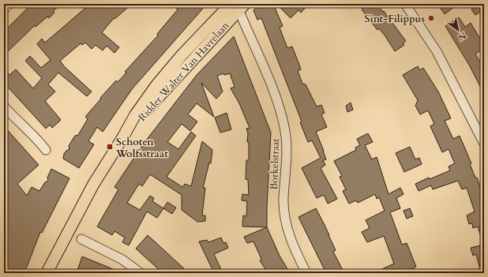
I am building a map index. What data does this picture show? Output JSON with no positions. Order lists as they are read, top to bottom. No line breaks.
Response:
{"streets":{"main road":["Ridder Walter Van Havrelaan"],"street":["Borkelstraat"]},"crossings":[["Ridder Walter Van Havrelaan","Borkelstraat"]],"places":{"other":["Sint-Filippus"],"transit":["Schoten Wolfsstraat"]},"north":"bottom right"}
